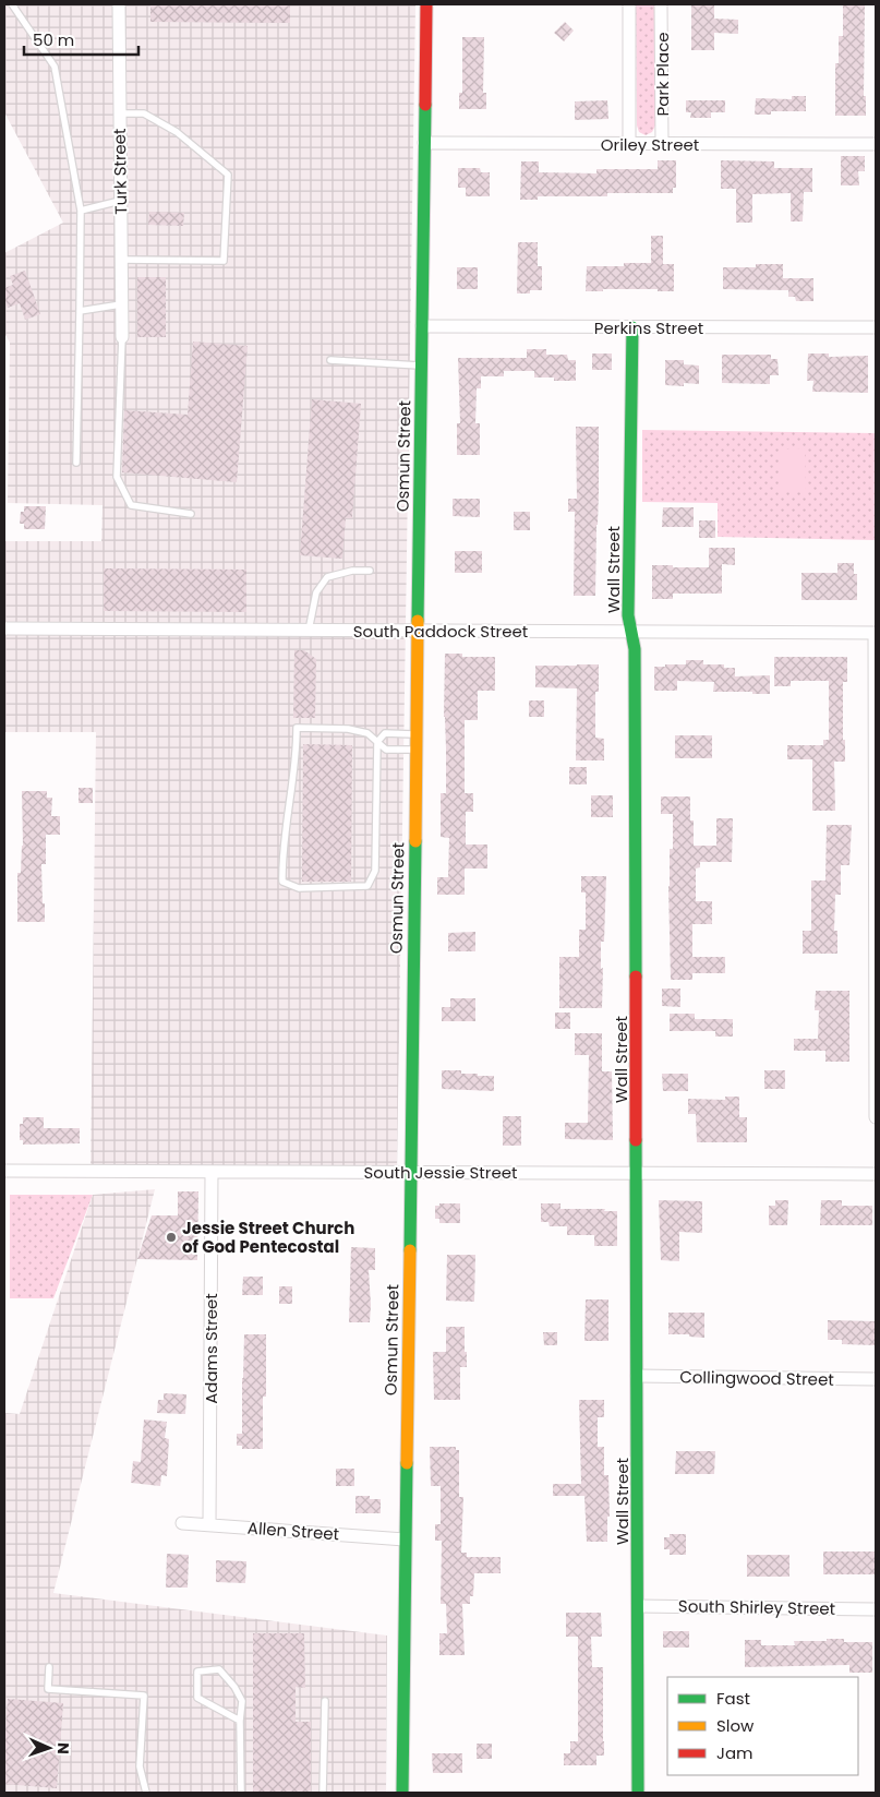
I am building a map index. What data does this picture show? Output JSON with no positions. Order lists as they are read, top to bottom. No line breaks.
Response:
{"streets":{"street":["Park Place","Oriley Street","Turk Street","Perkins Street","Osmun Street","Wall Street","South Paddock Street","South Jessie Street","Adams Street","Collingwood Street","Allen Street","South Shirley Street"]},"crossings":[["Park Place","Oriley Street"],["Oriley Street","Osmun Street"],["Perkins Street","Osmun Street"],["Perkins Street","Wall Street"],["Osmun Street","South Paddock Street"],["Osmun Street","South Jessie Street"],["Osmun Street","Allen Street"],["Wall Street","South Paddock Street"],["Wall Street","South Jessie Street"],["Wall Street","Collingwood Street"],["Wall Street","South Shirley Street"],["South Jessie Street","Adams Street"],["Adams Street","Allen Street"]],"places":["Jessie Street Church of God Pentecostal"],"legend":["Fast","Slow","Jam"],"scale_bar":"50 m","north":"right"}
